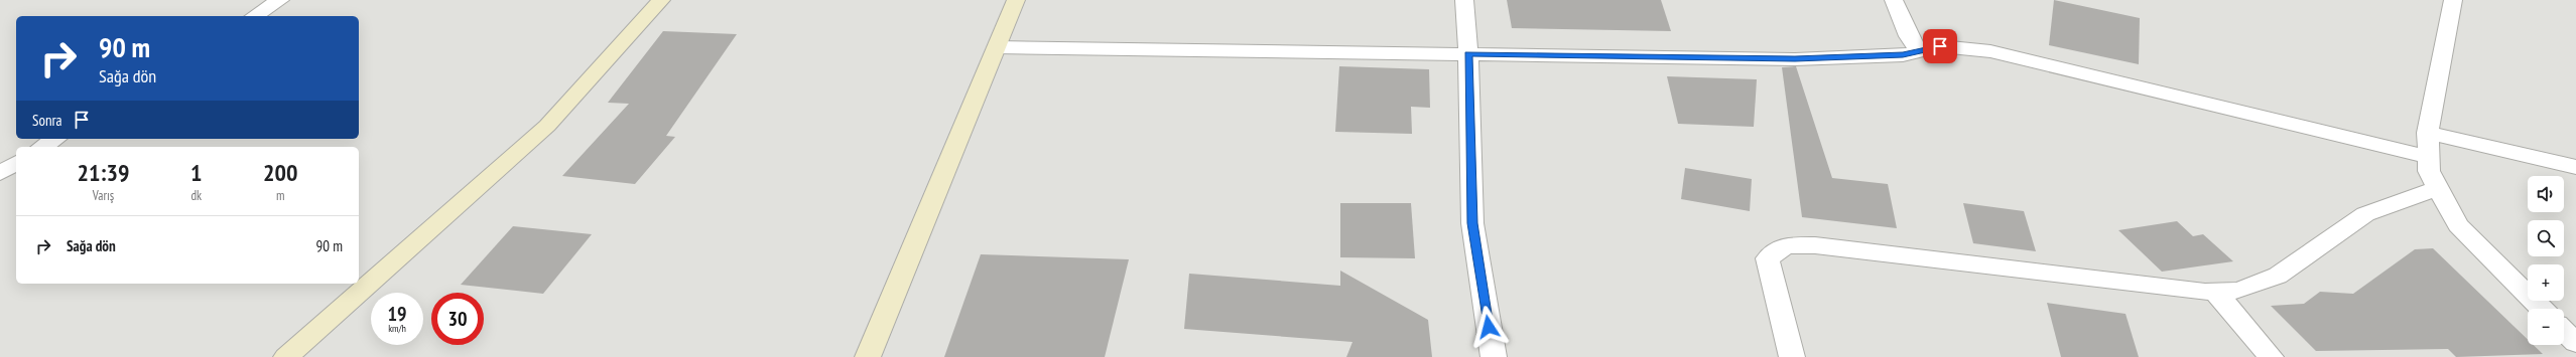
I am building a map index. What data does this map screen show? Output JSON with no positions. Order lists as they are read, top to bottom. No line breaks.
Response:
{"page":{"turn":["90 m","Sağa dön"],"then":"Sonra","eta":["21:39","Varış","1","dk","200","m"],"map_buttons":["+","−"],"list":[{"name":"Sağa dön","value":"90 m"}],"speed":"19 km/h","limit":"30"}}
